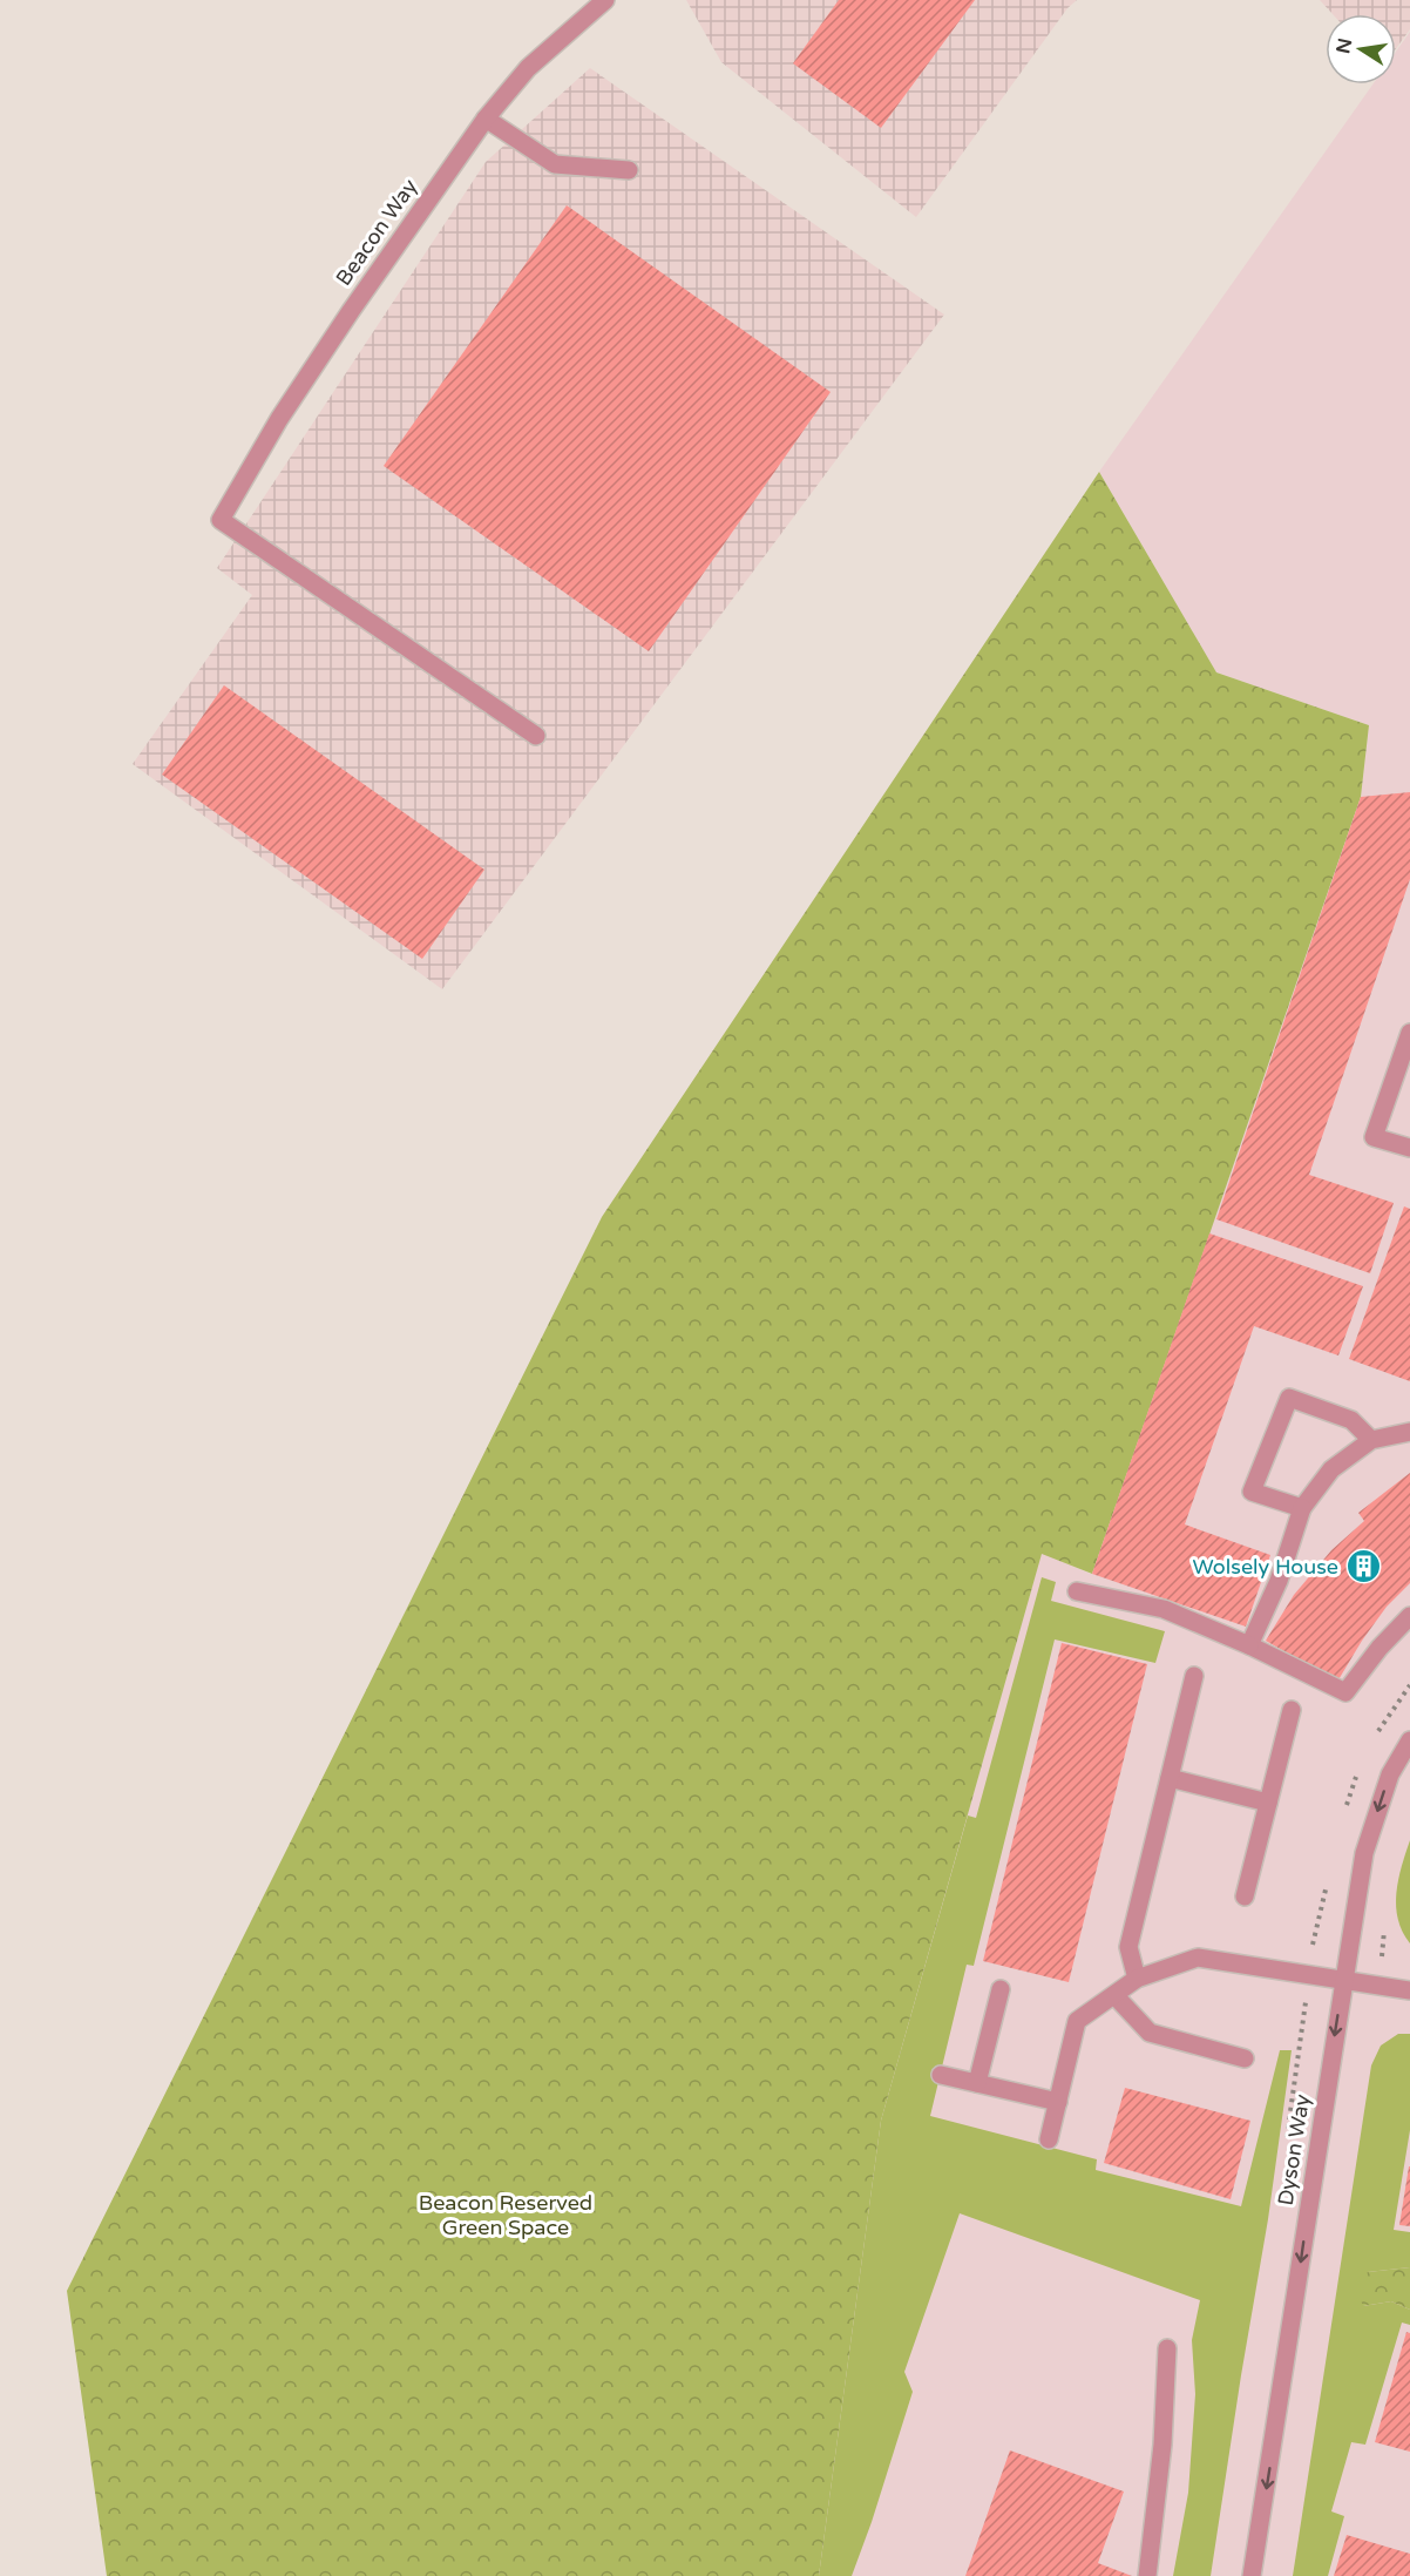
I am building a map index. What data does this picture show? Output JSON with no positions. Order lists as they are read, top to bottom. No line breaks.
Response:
{"streets":{"street":["Beacon Way","Dyson Way"]},"parks":["Beacon Reserved Green Space"],"places":{"building":["Wolsely House"]},"north":"left"}
